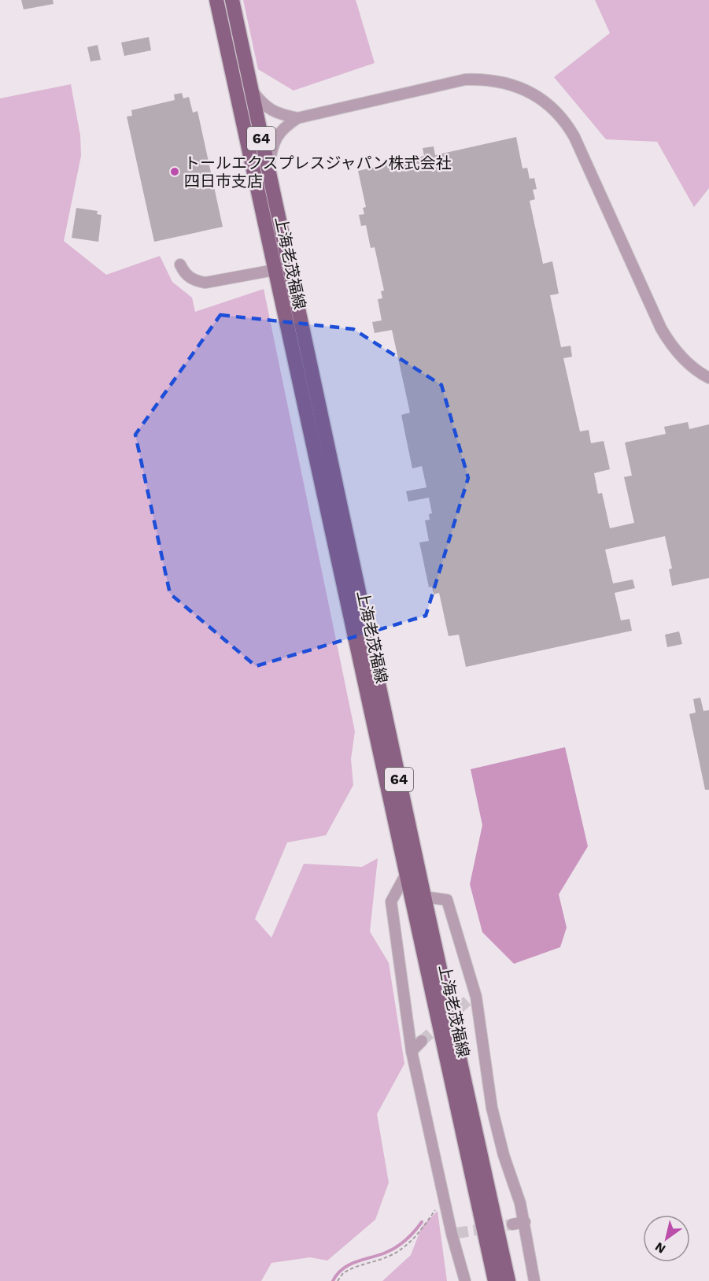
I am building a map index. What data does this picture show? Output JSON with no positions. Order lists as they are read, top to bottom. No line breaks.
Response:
{"streets":{"main road":["64","上海老茂福線"]},"places":["トールエクスプレスジャパン株式会社 四日市支店"],"north":"bottom left"}
